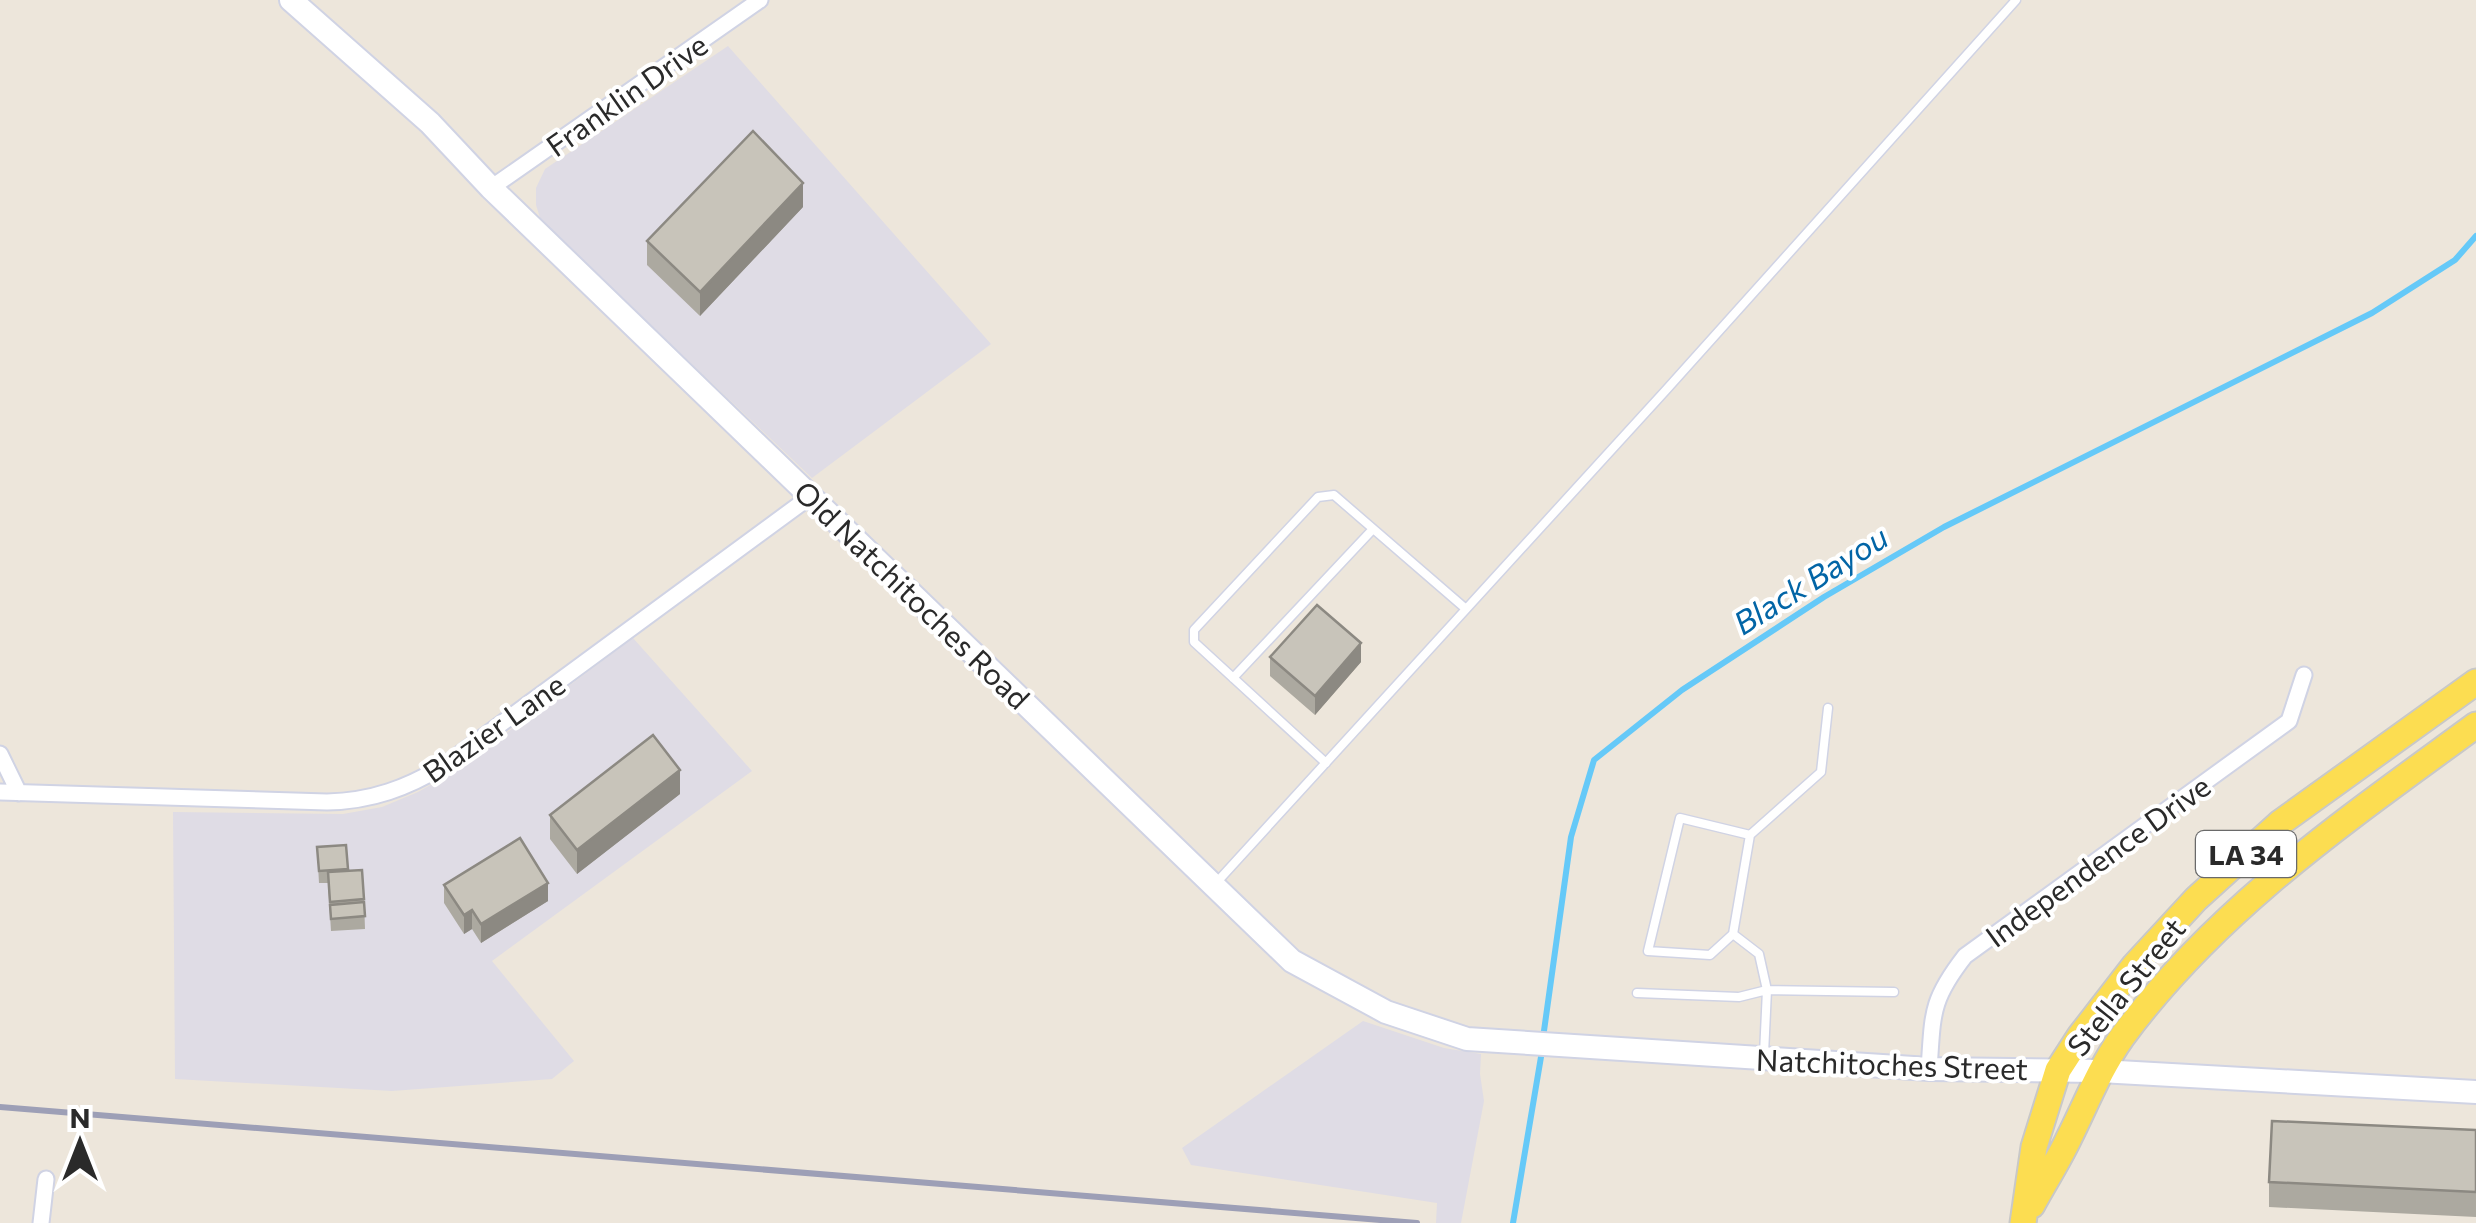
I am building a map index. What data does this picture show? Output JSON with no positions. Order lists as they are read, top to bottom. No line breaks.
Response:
{"streets":{"main road":["LA 34","Stella Street"],"street":["Franklin Drive","Old Natchitoches Road","Blazier Lane","Independence Drive","Natchitoches Street"]},"crossings":[["Franklin Drive","Old Natchitoches Road"],["Old Natchitoches Road","Blazier Lane"],["Old Natchitoches Road","Natchitoches Street"],["LA 34","Stella Street"],["LA 34","Natchitoches Street"],["Independence Drive","Natchitoches Street"],["Stella Street","Natchitoches Street"]],"water":["Black Bayou"],"north":"top"}
